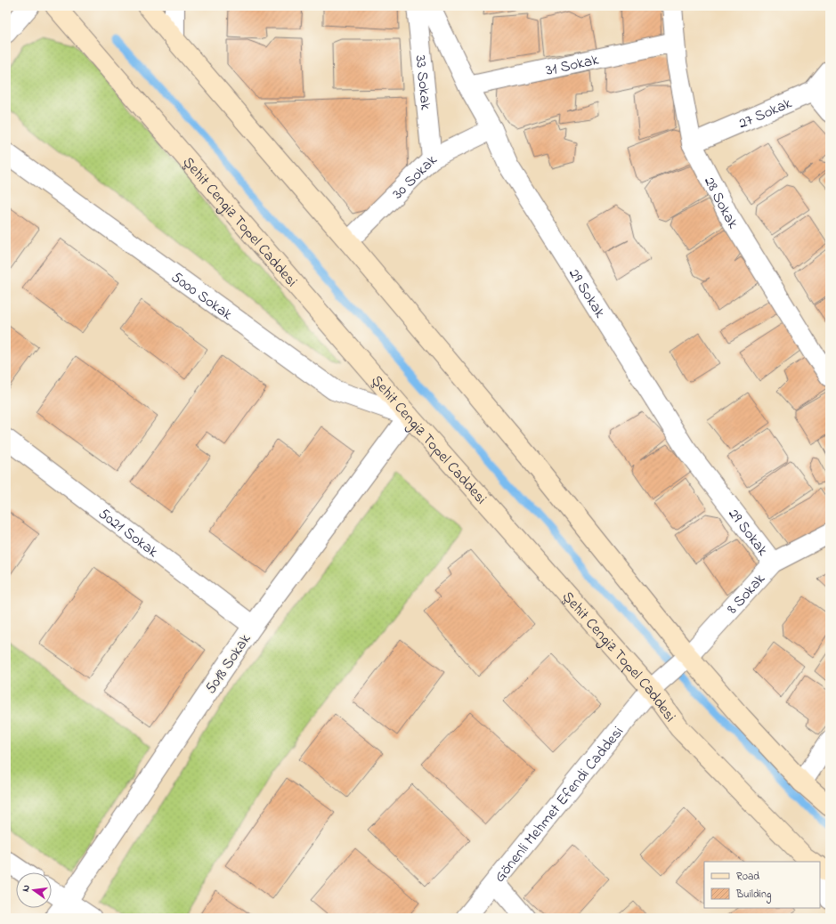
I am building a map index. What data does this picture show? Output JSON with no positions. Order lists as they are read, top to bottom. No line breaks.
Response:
{"streets":{"main road":["Şehit Cengiz Topel Caddesi"],"street":["31 Sokak","33 Sokak","27 Sokak","30 Sokak","28 Sokak","29 Sokak","5000 Sokak","5021 Sokak","8 Sokak","5018 Sokak","Gönenli Mehmet Efendi Caddesi"]},"crossings":[["31 Sokak","28 Sokak"],["31 Sokak","29 Sokak"],["33 Sokak","30 Sokak"],["27 Sokak","28 Sokak"],["30 Sokak","29 Sokak"],["Şehit Cengiz Topel Caddesi","5000 Sokak"],["Şehit Cengiz Topel Caddesi","8 Sokak"],["Şehit Cengiz Topel Caddesi","5018 Sokak"],["Şehit Cengiz Topel Caddesi","Gönenli Mehmet Efendi Caddesi"],["29 Sokak","8 Sokak"],["5000 Sokak","5018 Sokak"],["5021 Sokak","5018 Sokak"],["8 Sokak","Gönenli Mehmet Efendi Caddesi"]],"legend":["Road","Building"],"north":"left"}
